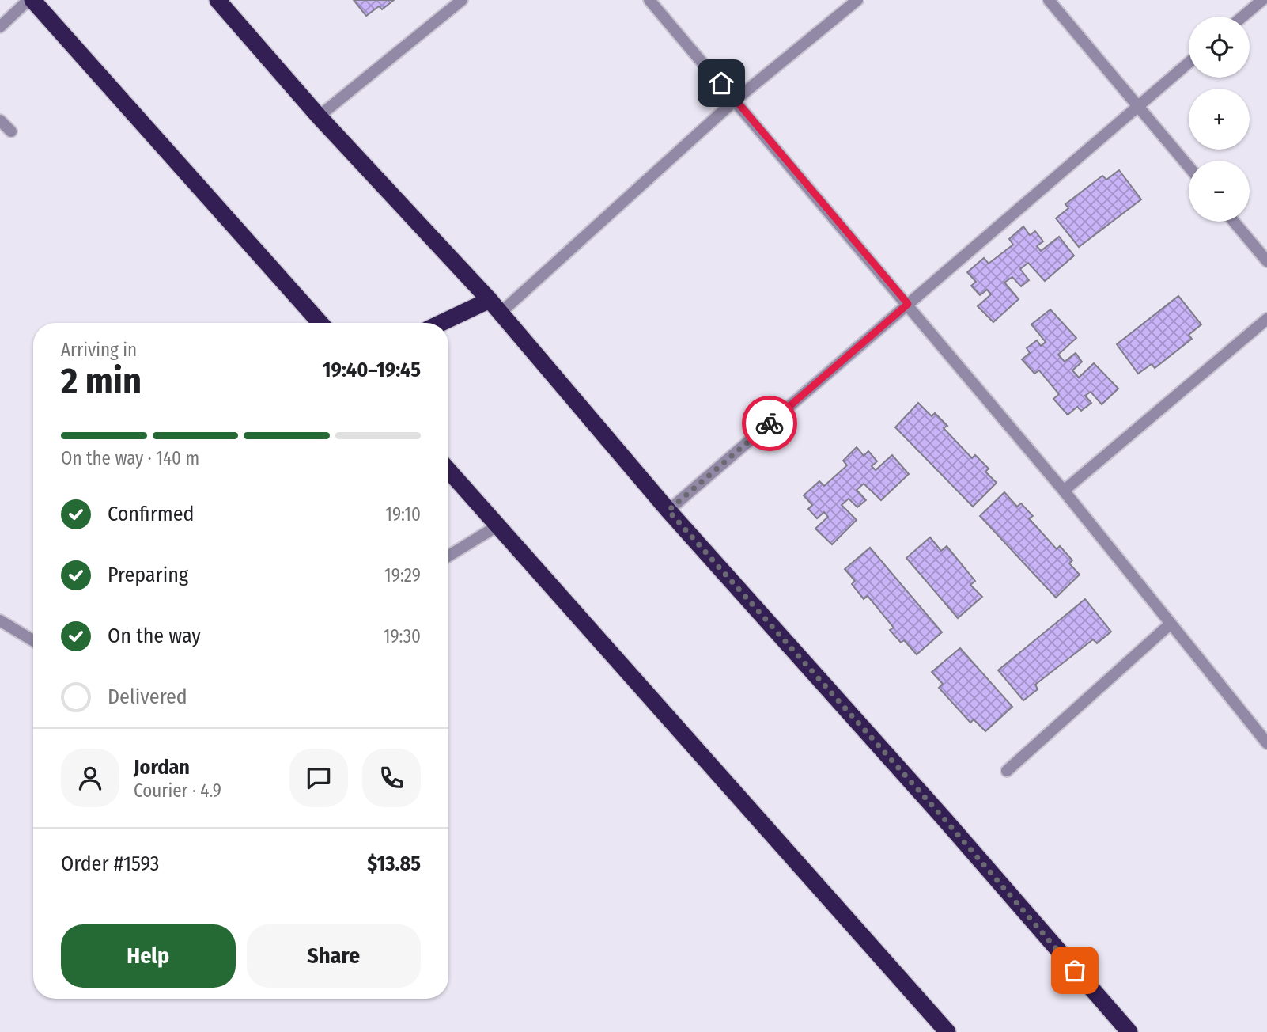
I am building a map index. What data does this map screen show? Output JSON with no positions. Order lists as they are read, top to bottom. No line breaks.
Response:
{"page":{"map_buttons":["+","−"],"heading":["2 min","Arriving in","19:40–19:45"],"panel":["Jordan","Courier · 4.9","Order #1593","$13.85"],"bar":"On the way · 140 m","list":[["Confirmed","19:10"],["Preparing","19:29"],["On the way","19:30"],"Delivered"],"buttons":["Help","Share"]}}
